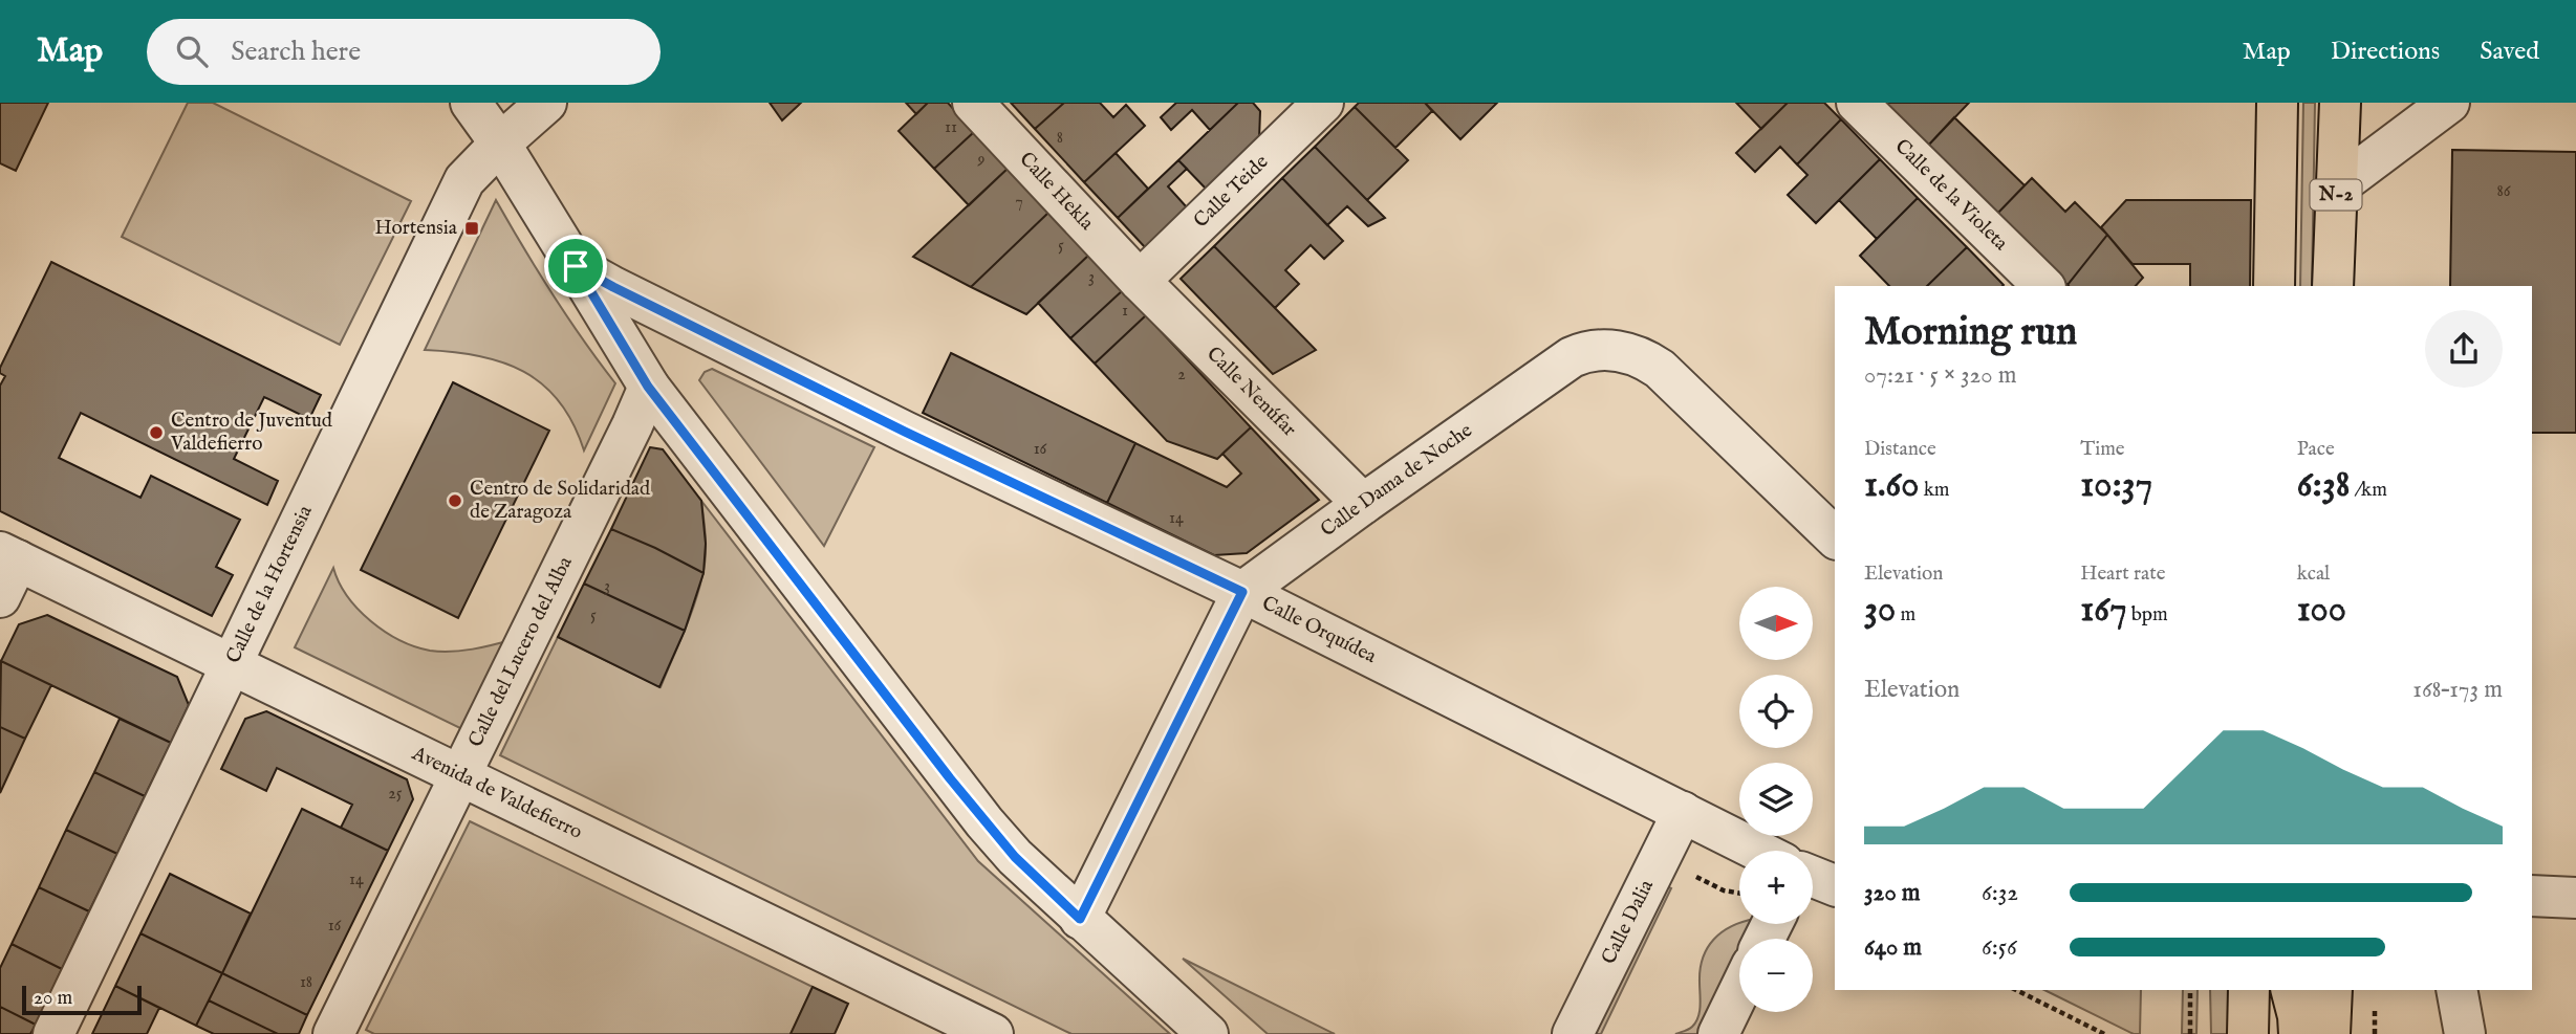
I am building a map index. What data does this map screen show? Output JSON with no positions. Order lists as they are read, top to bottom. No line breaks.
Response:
{"streets":{"highway":["N-2"],"street":["Calle Hekla","Calle Teide","Calle de la Violeta","Calle Nenúfar","Calle Dama de Noche","Calle de la Hortensia","Calle Orquídea","Calle del Lucero del Alba","Avenida de Valdefierro","Calle Dalia"]},"crossings":[["Calle Hekla","Calle Teide"],["Calle Hekla","Calle Nenúfar"],["Calle Teide","Calle Nenúfar"],["Calle Nenúfar","Calle Dama de Noche"],["Calle Dama de Noche","Calle Orquídea"],["Calle de la Hortensia","Avenida de Valdefierro"],["Calle Orquídea","Calle Dalia"],["Calle del Lucero del Alba","Avenida de Valdefierro"]],"places":{"transit":["Hortensia"],"other":["Centro de Juventud Valdefierro","Centro de Solidaridad de Zaragoza"]},"house_numbers":["11","8","9","86","7","5","3","1","2","16","14","3","5","25","14","16","18"],"scale_bar":"20 m","north":"right","page":{"header":"Map","search":"Search here","nav":["Map","Directions","Saved"],"heading":["Morning run","07:21 · 5 × 320 m"],"stats":[["Distance","1.60 km"],["Time","10:37"],["Pace","6:38 /km"],["Elevation","30 m"],["Heart rate","167 bpm"],["kcal","100"]],"map_buttons":["+","−"],"chart":["Elevation","168–173 m"],"list":[{"name":"320 m","note":"6:32"},{"name":"640 m","note":"6:56"}],"scale":"20 m"}}
